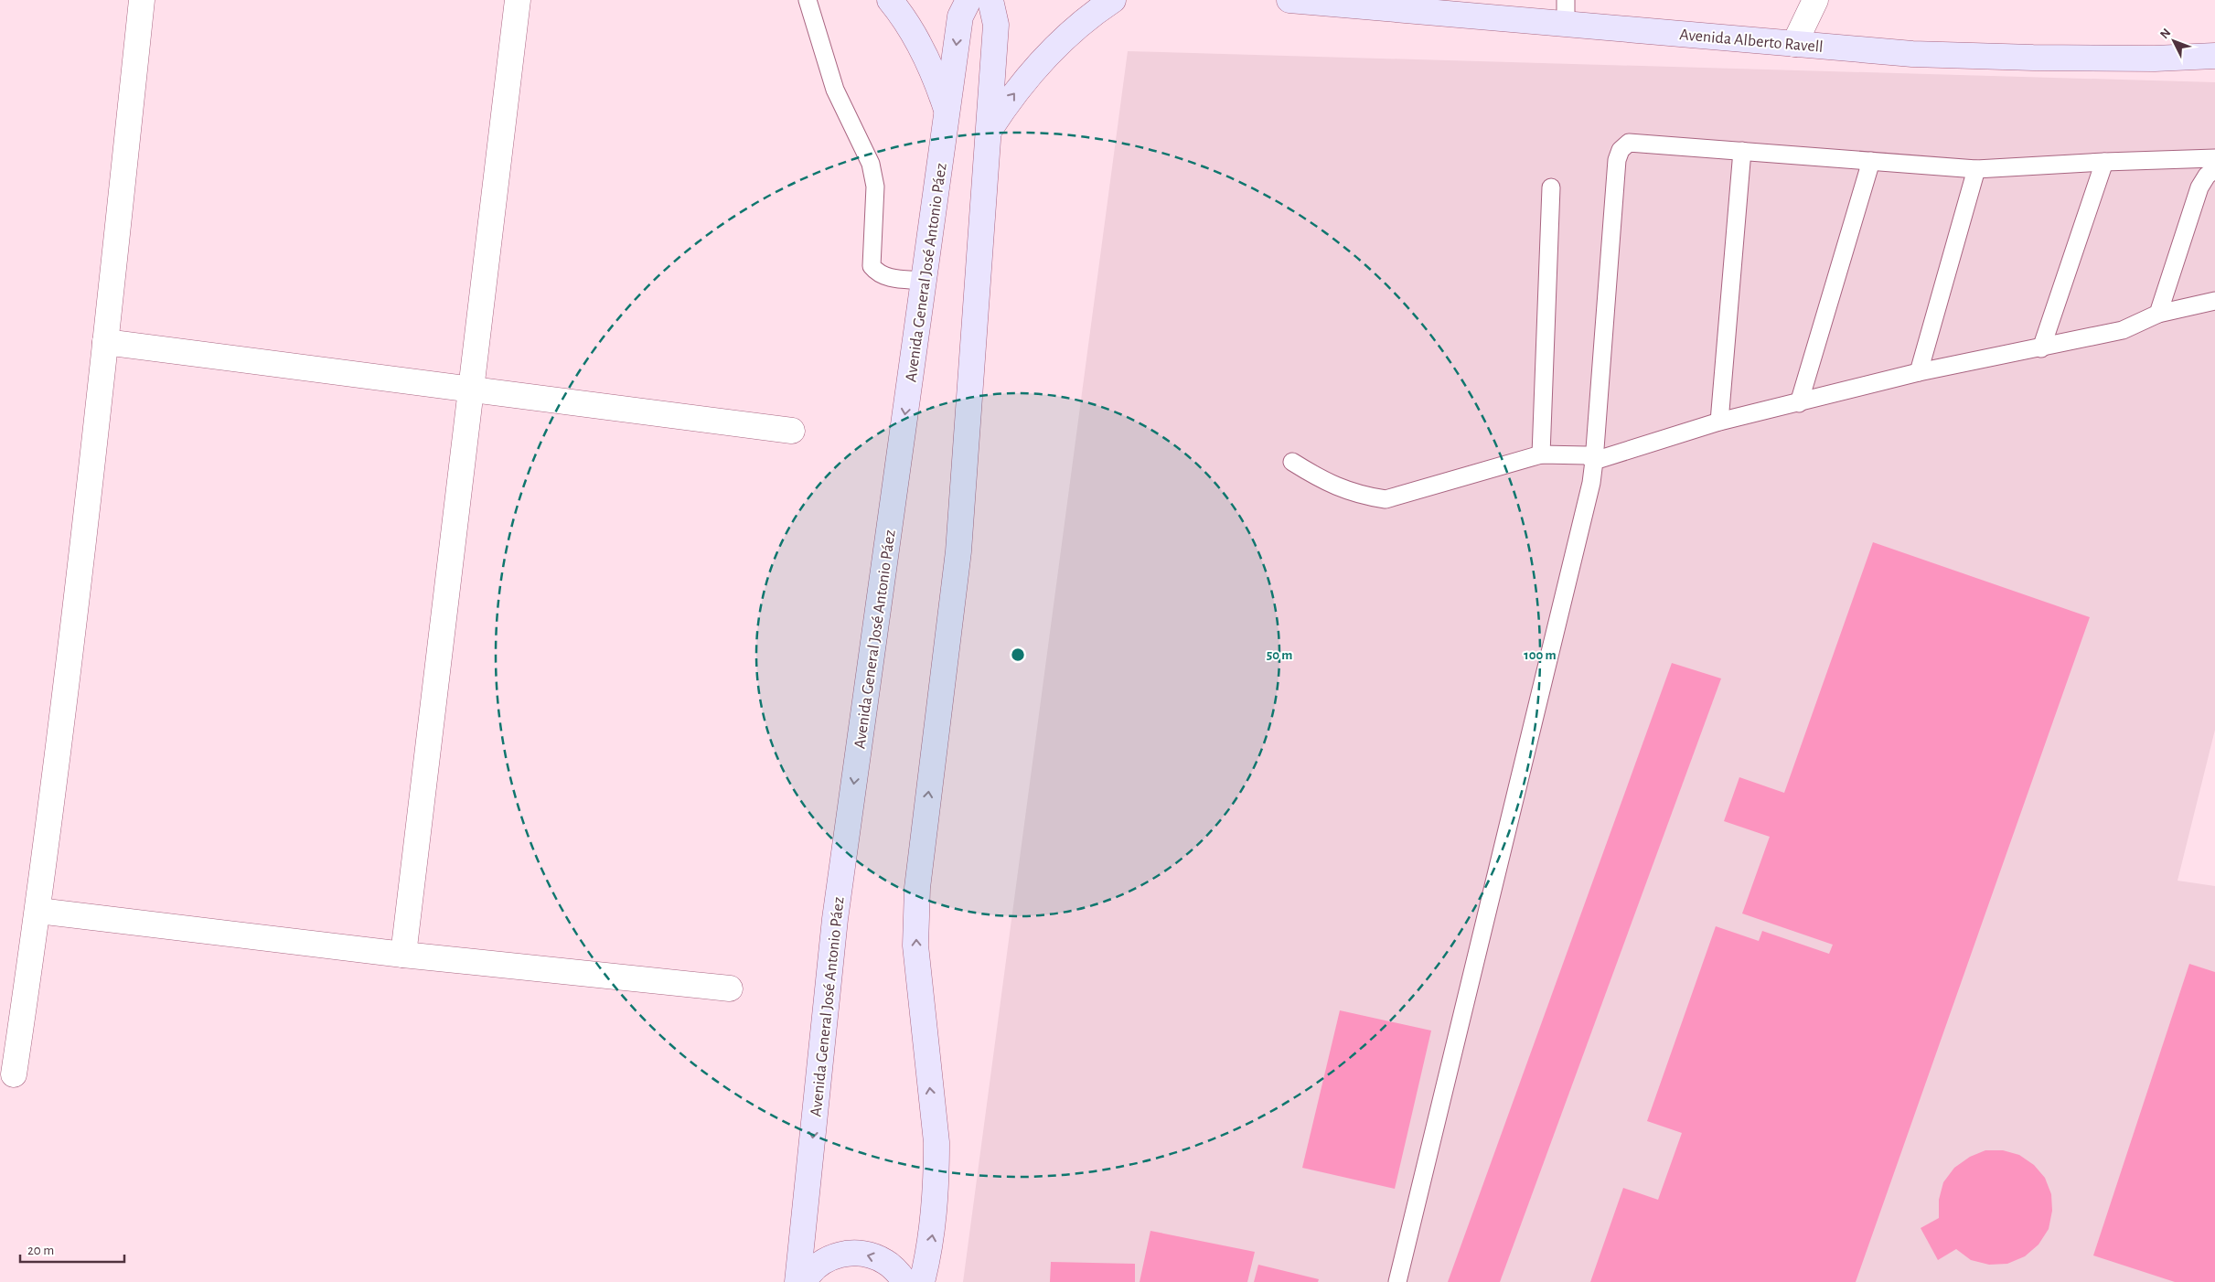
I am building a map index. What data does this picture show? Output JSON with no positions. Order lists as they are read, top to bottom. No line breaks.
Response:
{"streets":{"street":["Avenida Alberto Ravell","Avenida General José Antonio Páez"]},"scale_bar":"20 m","north":"top left","rings":["50 m","100 m"]}
